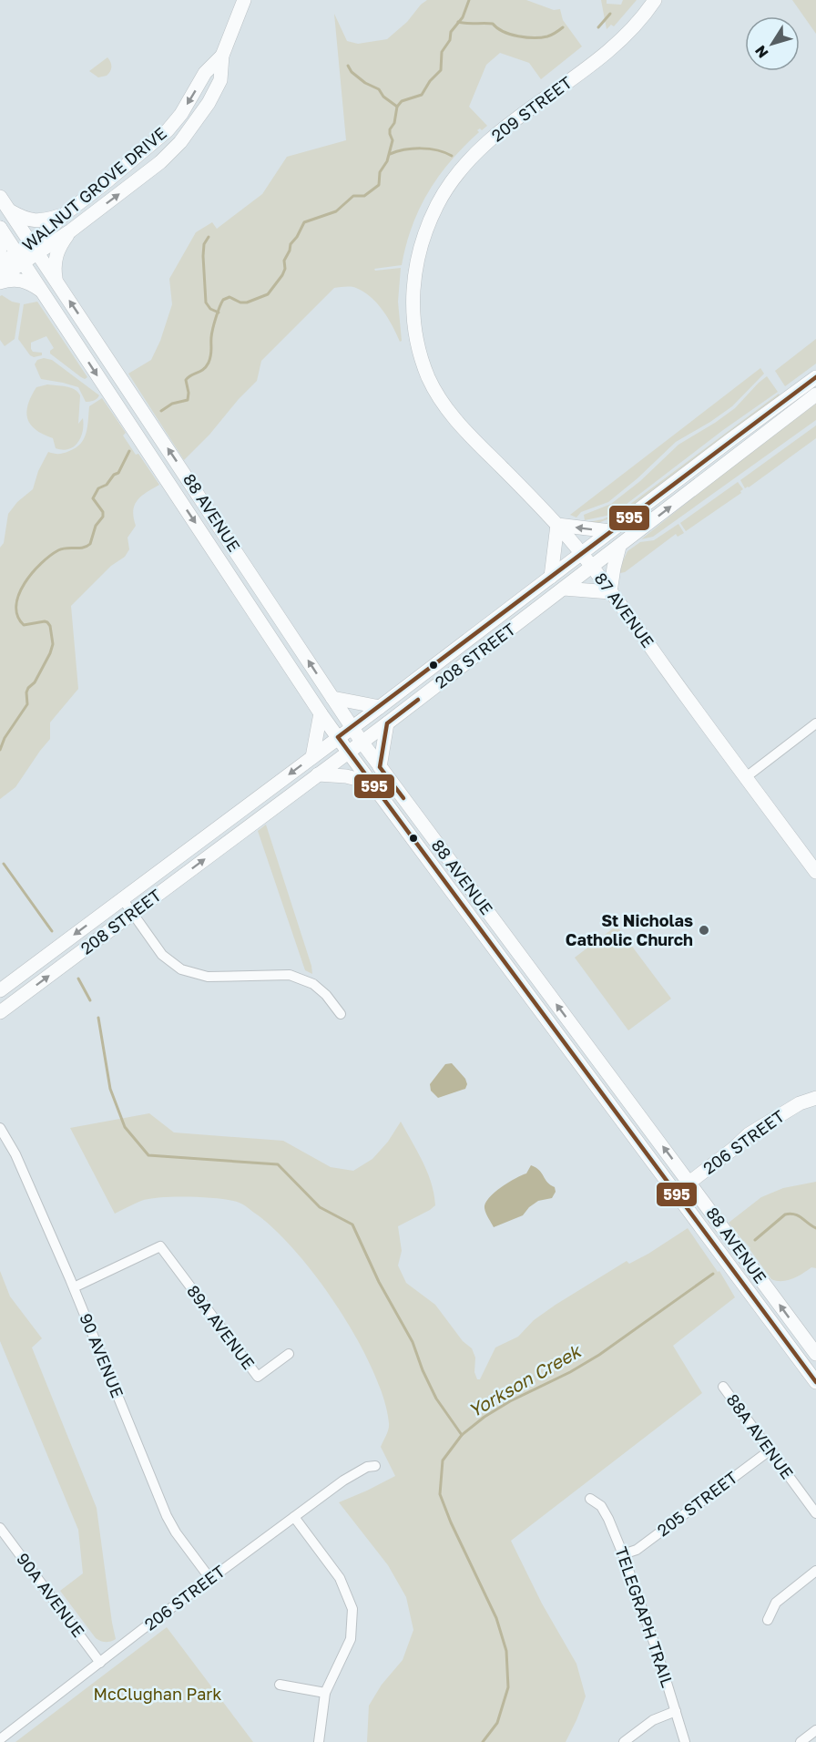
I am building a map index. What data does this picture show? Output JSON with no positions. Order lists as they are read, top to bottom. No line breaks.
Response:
{"streets":{"main road":["209 STREET","WALNUT GROVE DRIVE","88 AVENUE","87 AVENUE","208 STREET","206 STREET"],"street":["89A AVENUE","90 AVENUE","88A AVENUE","205 STREET","90A AVENUE","TELEGRAPH TRAIL"]},"crossings":[["209 STREET","87 AVENUE"],["WALNUT GROVE DRIVE","88 AVENUE"],["88 AVENUE","208 STREET"],["88 AVENUE","206 STREET"],["87 AVENUE","208 STREET"],["206 STREET","90 AVENUE"],["206 STREET","90A AVENUE"],["89A AVENUE","90 AVENUE"],["88A AVENUE","205 STREET"],["205 STREET","TELEGRAPH TRAIL"]],"water":["Yorkson Creek"],"parks":["McClughan Park"],"places":["St Nicholas Catholic Church"],"lines":["transit line 595"],"north":"bottom left"}
